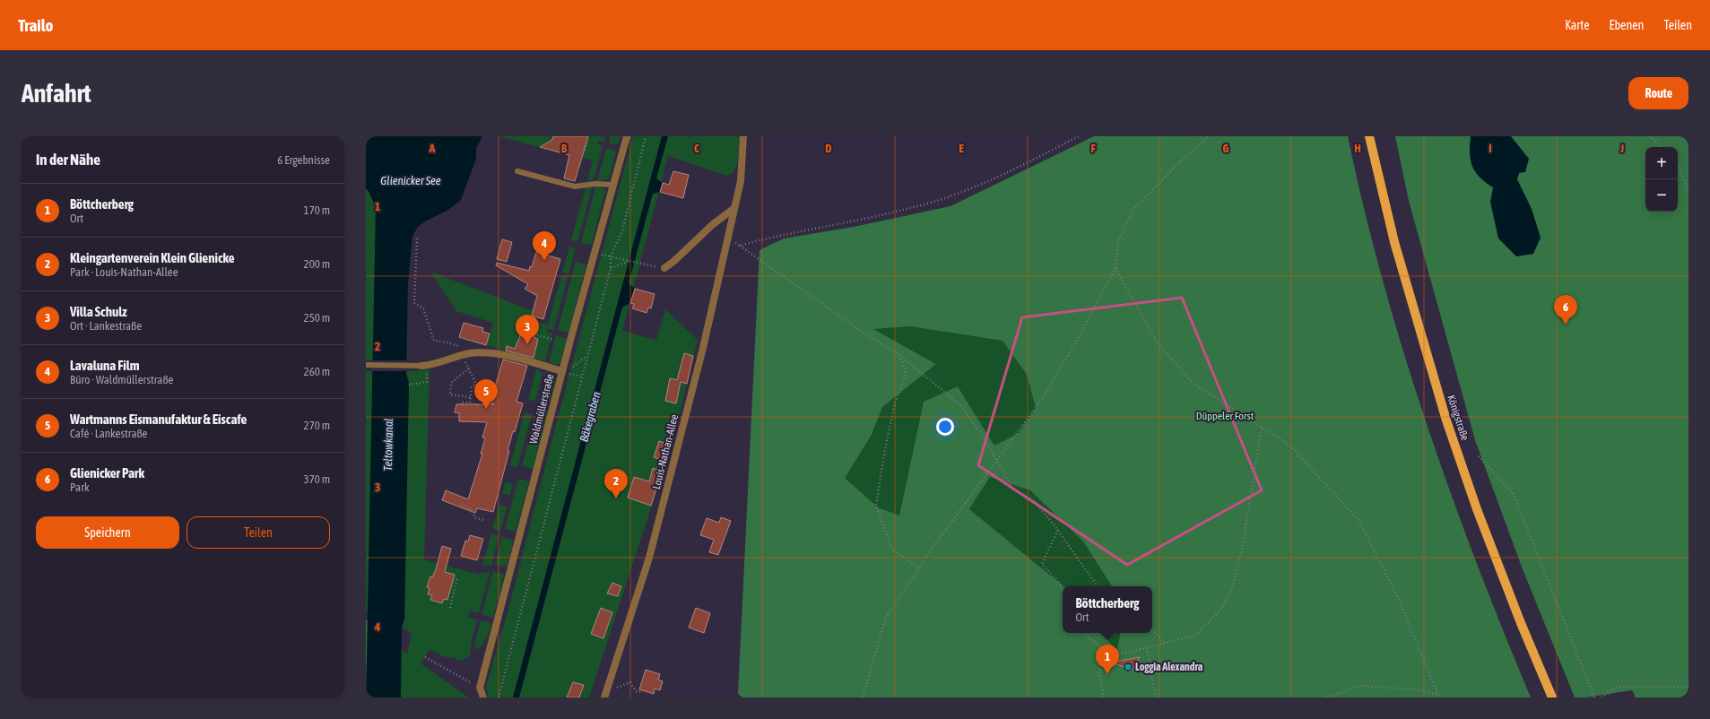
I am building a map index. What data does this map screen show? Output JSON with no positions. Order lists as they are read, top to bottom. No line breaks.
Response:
{"streets":{"main road":["Königstraße"],"street":["Waldmüllerstraße","Louis-Nathan-Allee"]},"water":["Glienicker See","Bäkegraben","Teltowkanal"],"parks":["Düppeler Forst"],"places":["Loggia Alexandra"],"page":{"header":"Trailo","nav":["Karte","Ebenen","Teilen"],"buttons":["Route",["Speichern","Teilen"]],"title":"Anfahrt","heading":["In der Nähe","6 Ergebnisse"],"map_buttons":["+","−"],"list":[{"mark":"1","name":"Böttcherberg","note":"Ort","value":"170 m"},{"mark":"2","name":"Kleingartenverein Klein Glienicke","note":"Park · Louis-Nathan-Allee","value":"200 m"},{"mark":"3","name":"Villa Schulz","note":"Ort · Lankestraße","value":"250 m"},{"mark":"4","name":"Lavaluna Film","note":"Büro · Waldmüllerstraße","value":"260 m"},{"mark":"5","name":"Wartmanns Eismanufaktur & Eiscafe","note":"Café · Lankestraße","value":"270 m"},{"mark":"6","name":"Glienicker Park","note":"Park","value":"370 m"}],"pins":["4","6","3","5","2","1"],"popup":["Böttcherberg","Ort"]},"grid":{"columns":["A","B","C","D","E","F","G","H","I","J"],"rows":["1","2","3","4"]}}
